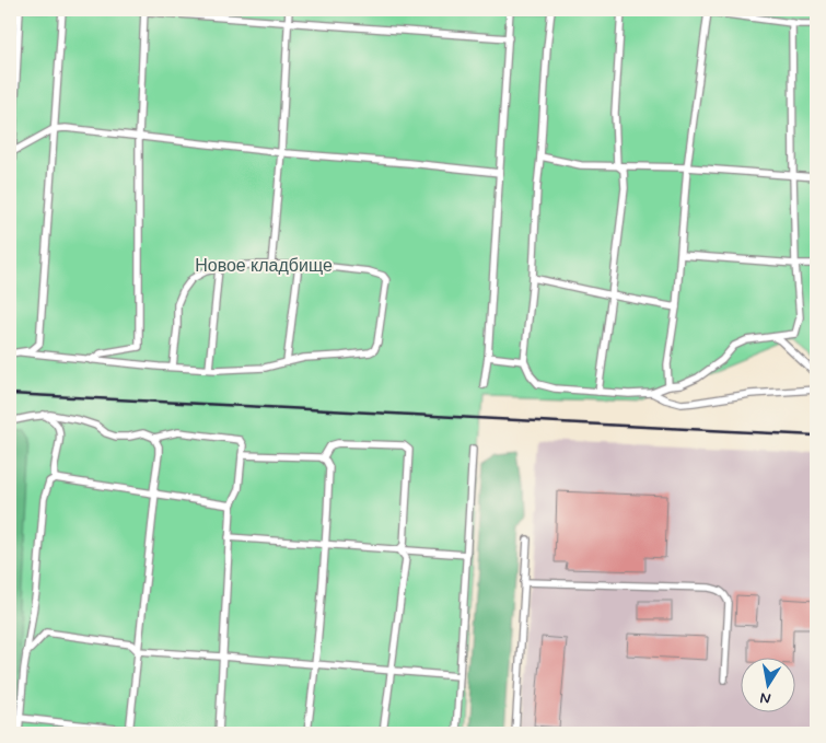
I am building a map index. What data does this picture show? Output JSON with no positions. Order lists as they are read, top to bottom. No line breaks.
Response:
{"parks":["Новое кладбище"],"north":"bottom"}
